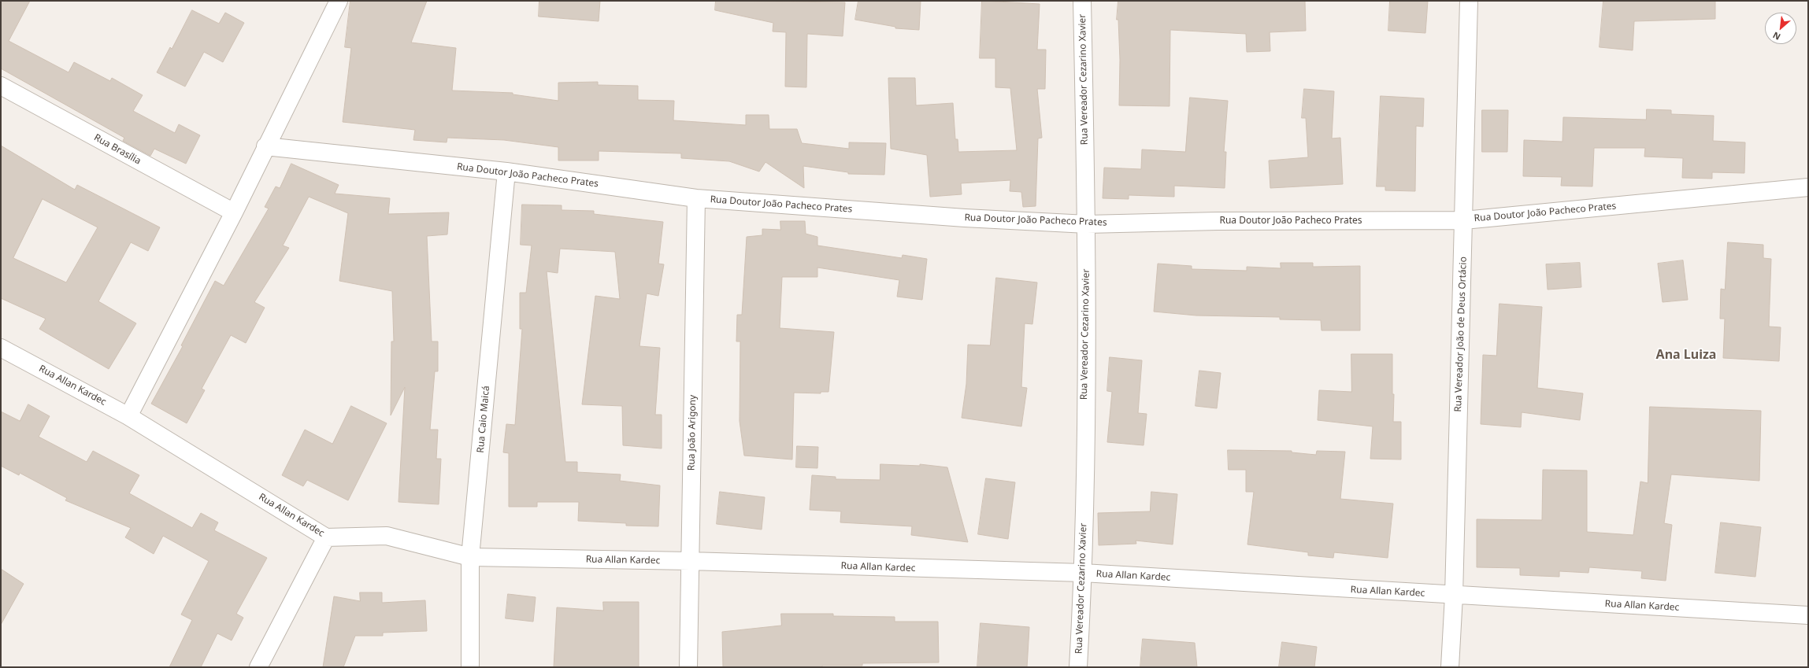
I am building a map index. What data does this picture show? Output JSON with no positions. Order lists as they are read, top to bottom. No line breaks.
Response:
{"streets":{"street":["Rua Vereador Cezarino Xavier","Rua Brasília","Rua Doutor João Pacheco Prates","Rua Vereador João de Deus Ortácio","Rua Allan Kardec","Rua Caio Maicá","Rua João Arigony"]},"crossings":[["Rua Vereador Cezarino Xavier","Rua Doutor João Pacheco Prates"],["Rua Vereador Cezarino Xavier","Rua Allan Kardec"],["Rua Doutor João Pacheco Prates","Rua Vereador João de Deus Ortácio"],["Rua Doutor João Pacheco Prates","Rua Caio Maicá"],["Rua Doutor João Pacheco Prates","Rua João Arigony"],["Rua Vereador João de Deus Ortácio","Rua Allan Kardec"],["Rua Allan Kardec","Rua Caio Maicá"],["Rua Allan Kardec","Rua João Arigony"]],"districts":["Ana Luiza"],"north":"bottom left"}
